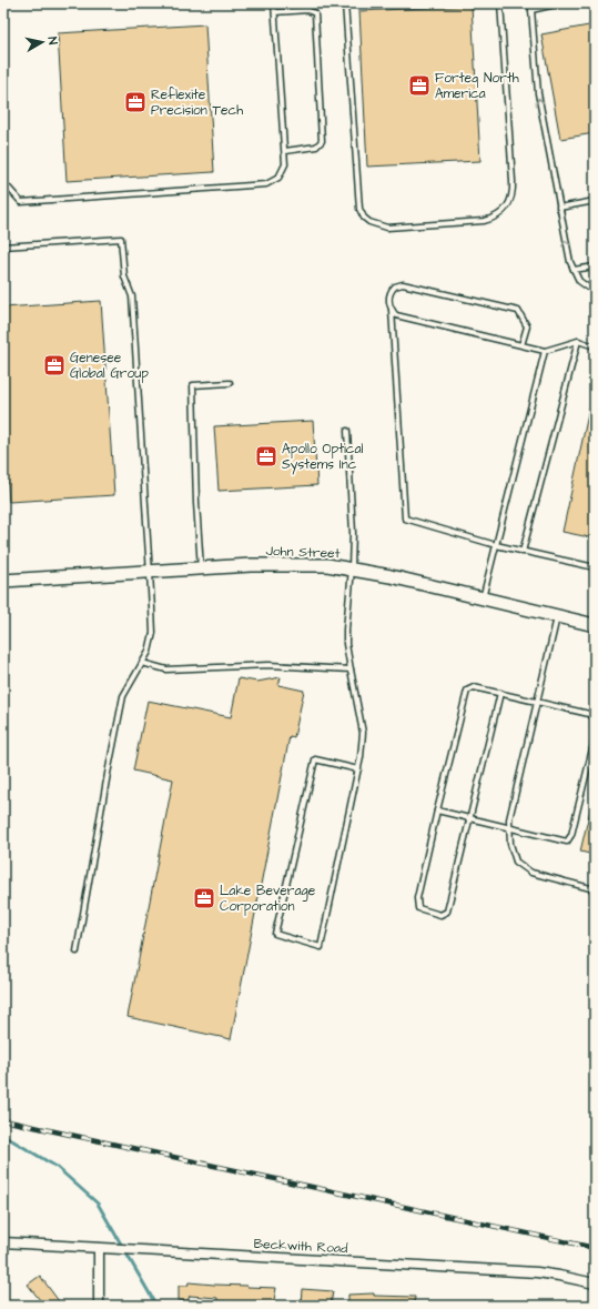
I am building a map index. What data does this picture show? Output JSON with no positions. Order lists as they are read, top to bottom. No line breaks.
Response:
{"streets":{"street":["John Street","Beckwith Road"]},"places":{"office":["Forteq North America","Reflexite Precision Tech","Genesee Global Group","Apollo Optical Systems Inc","Lake Beverage Corporation"]},"north":"right"}
